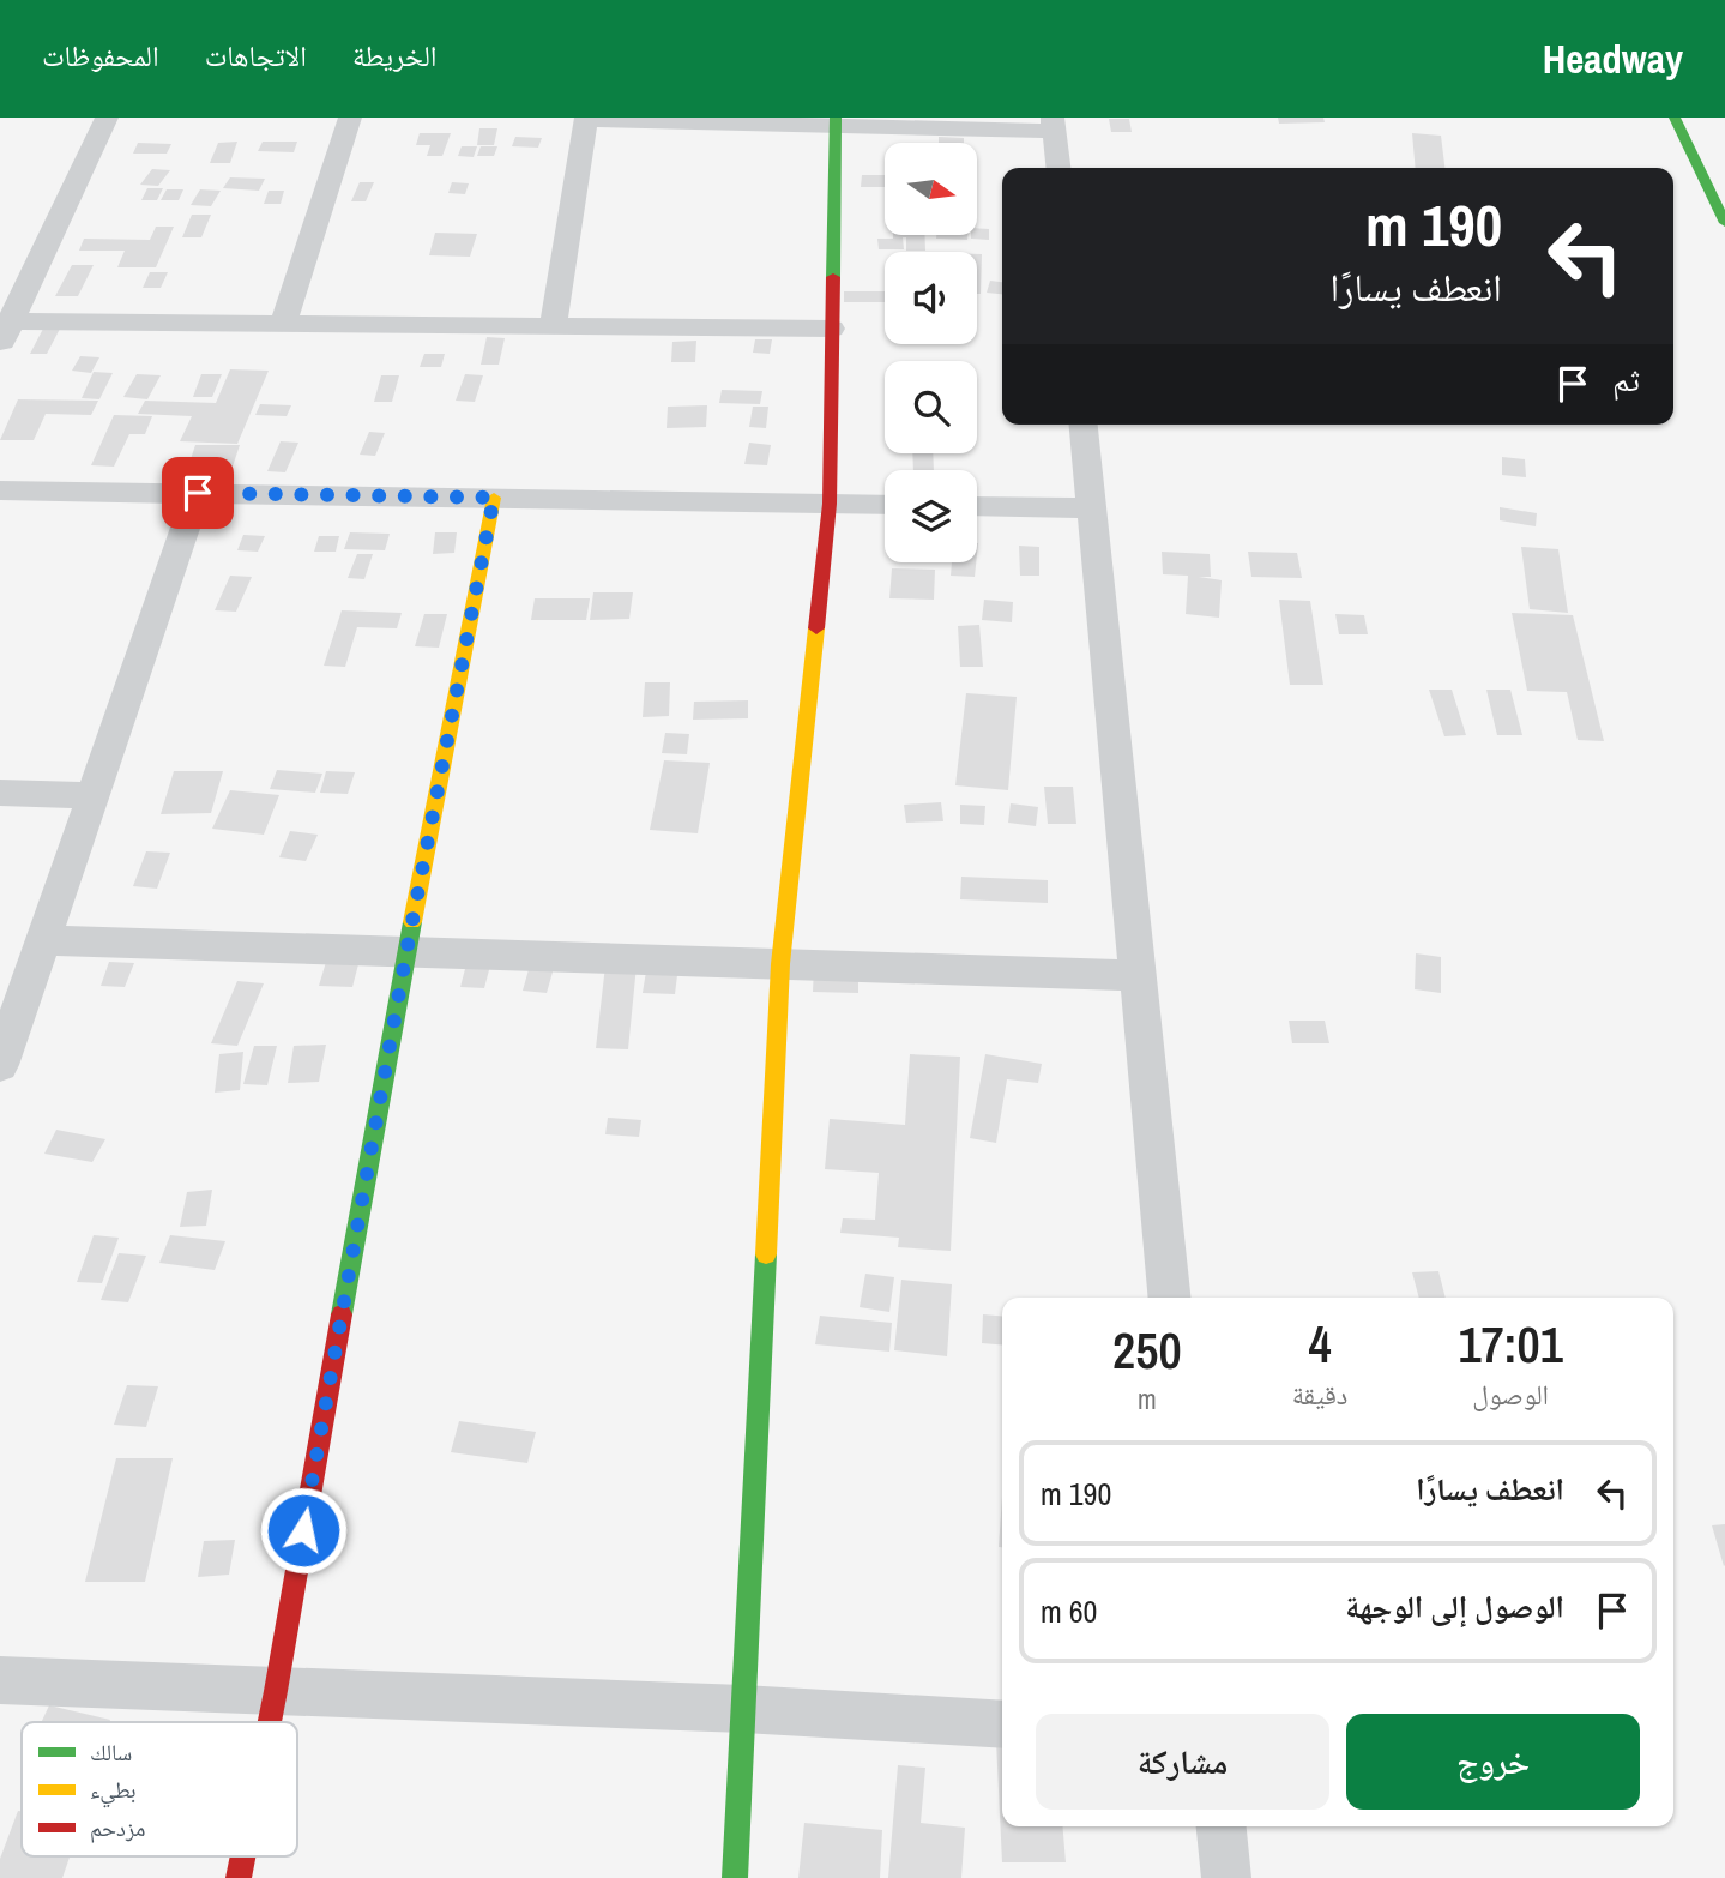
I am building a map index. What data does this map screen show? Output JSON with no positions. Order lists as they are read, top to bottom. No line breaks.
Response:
{"legend":["سالك","بطيء","مزدحم"],"north":"right","page":{"header":"Headway","nav":["الخريطة","الاتجاهات","المحفوظات"],"turn":["190 m","انعطف يسارًا"],"then":"ثم","eta":["17:01","الوصول","4","دقيقة","250","m"],"list":[{"name":"انعطف يسارًا","value":"190 m"},{"name":"الوصول إلى الوجهة","value":"60 m"}],"buttons":["خروج","مشاركة"]}}
